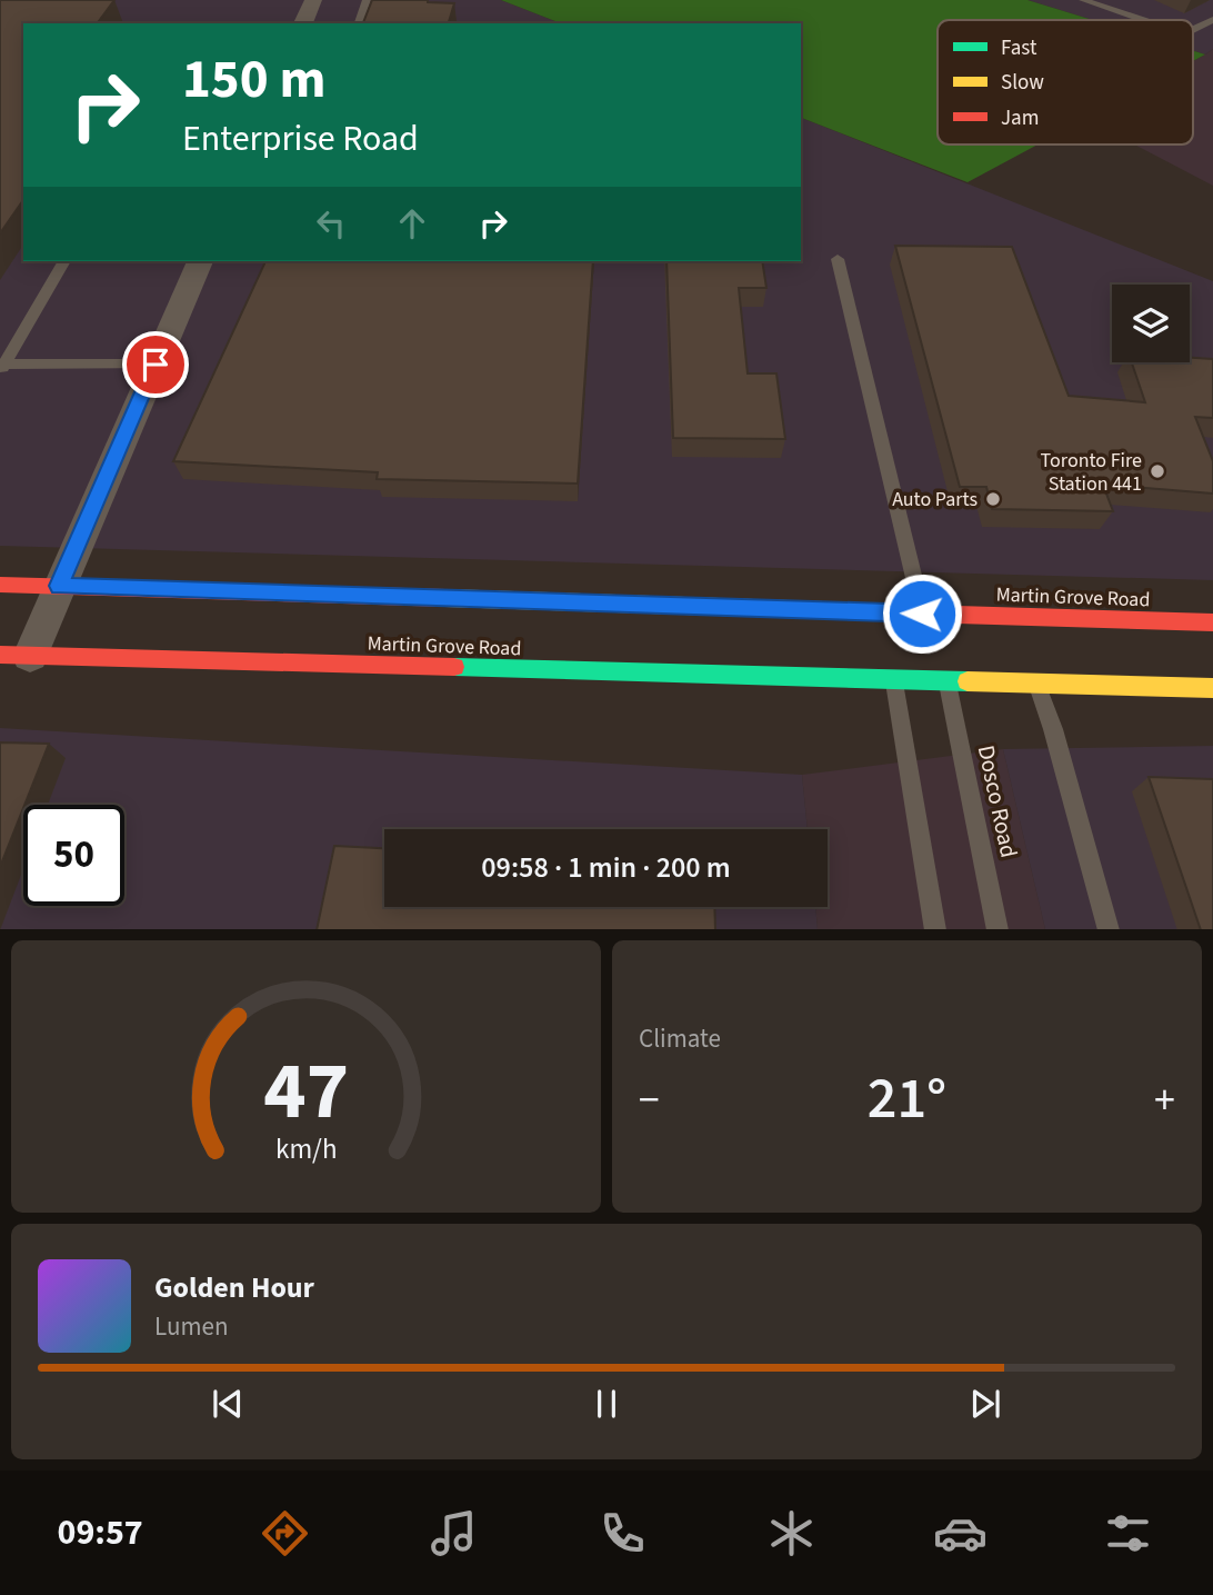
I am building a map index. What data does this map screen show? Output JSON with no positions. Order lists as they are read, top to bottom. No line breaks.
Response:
{"streets":{"main road":["Martin Grove Road"],"lane":["Dosco Road"]},"crossings":[["Martin Grove Road","Dosco Road"]],"places":["Toronto Fire Station 441","Auto Parts"],"legend":["Fast","Slow","Jam"],"page":{"turn":["150 m","Enterprise Road"],"limit":"50","trip":"09:58 · 1 min · 200 m","tile":"Climate","heat":["−","21°","+"],"song":["Golden Hour","Lumen"],"tabs":"09:57","gauge":["47","km/h"]}}
